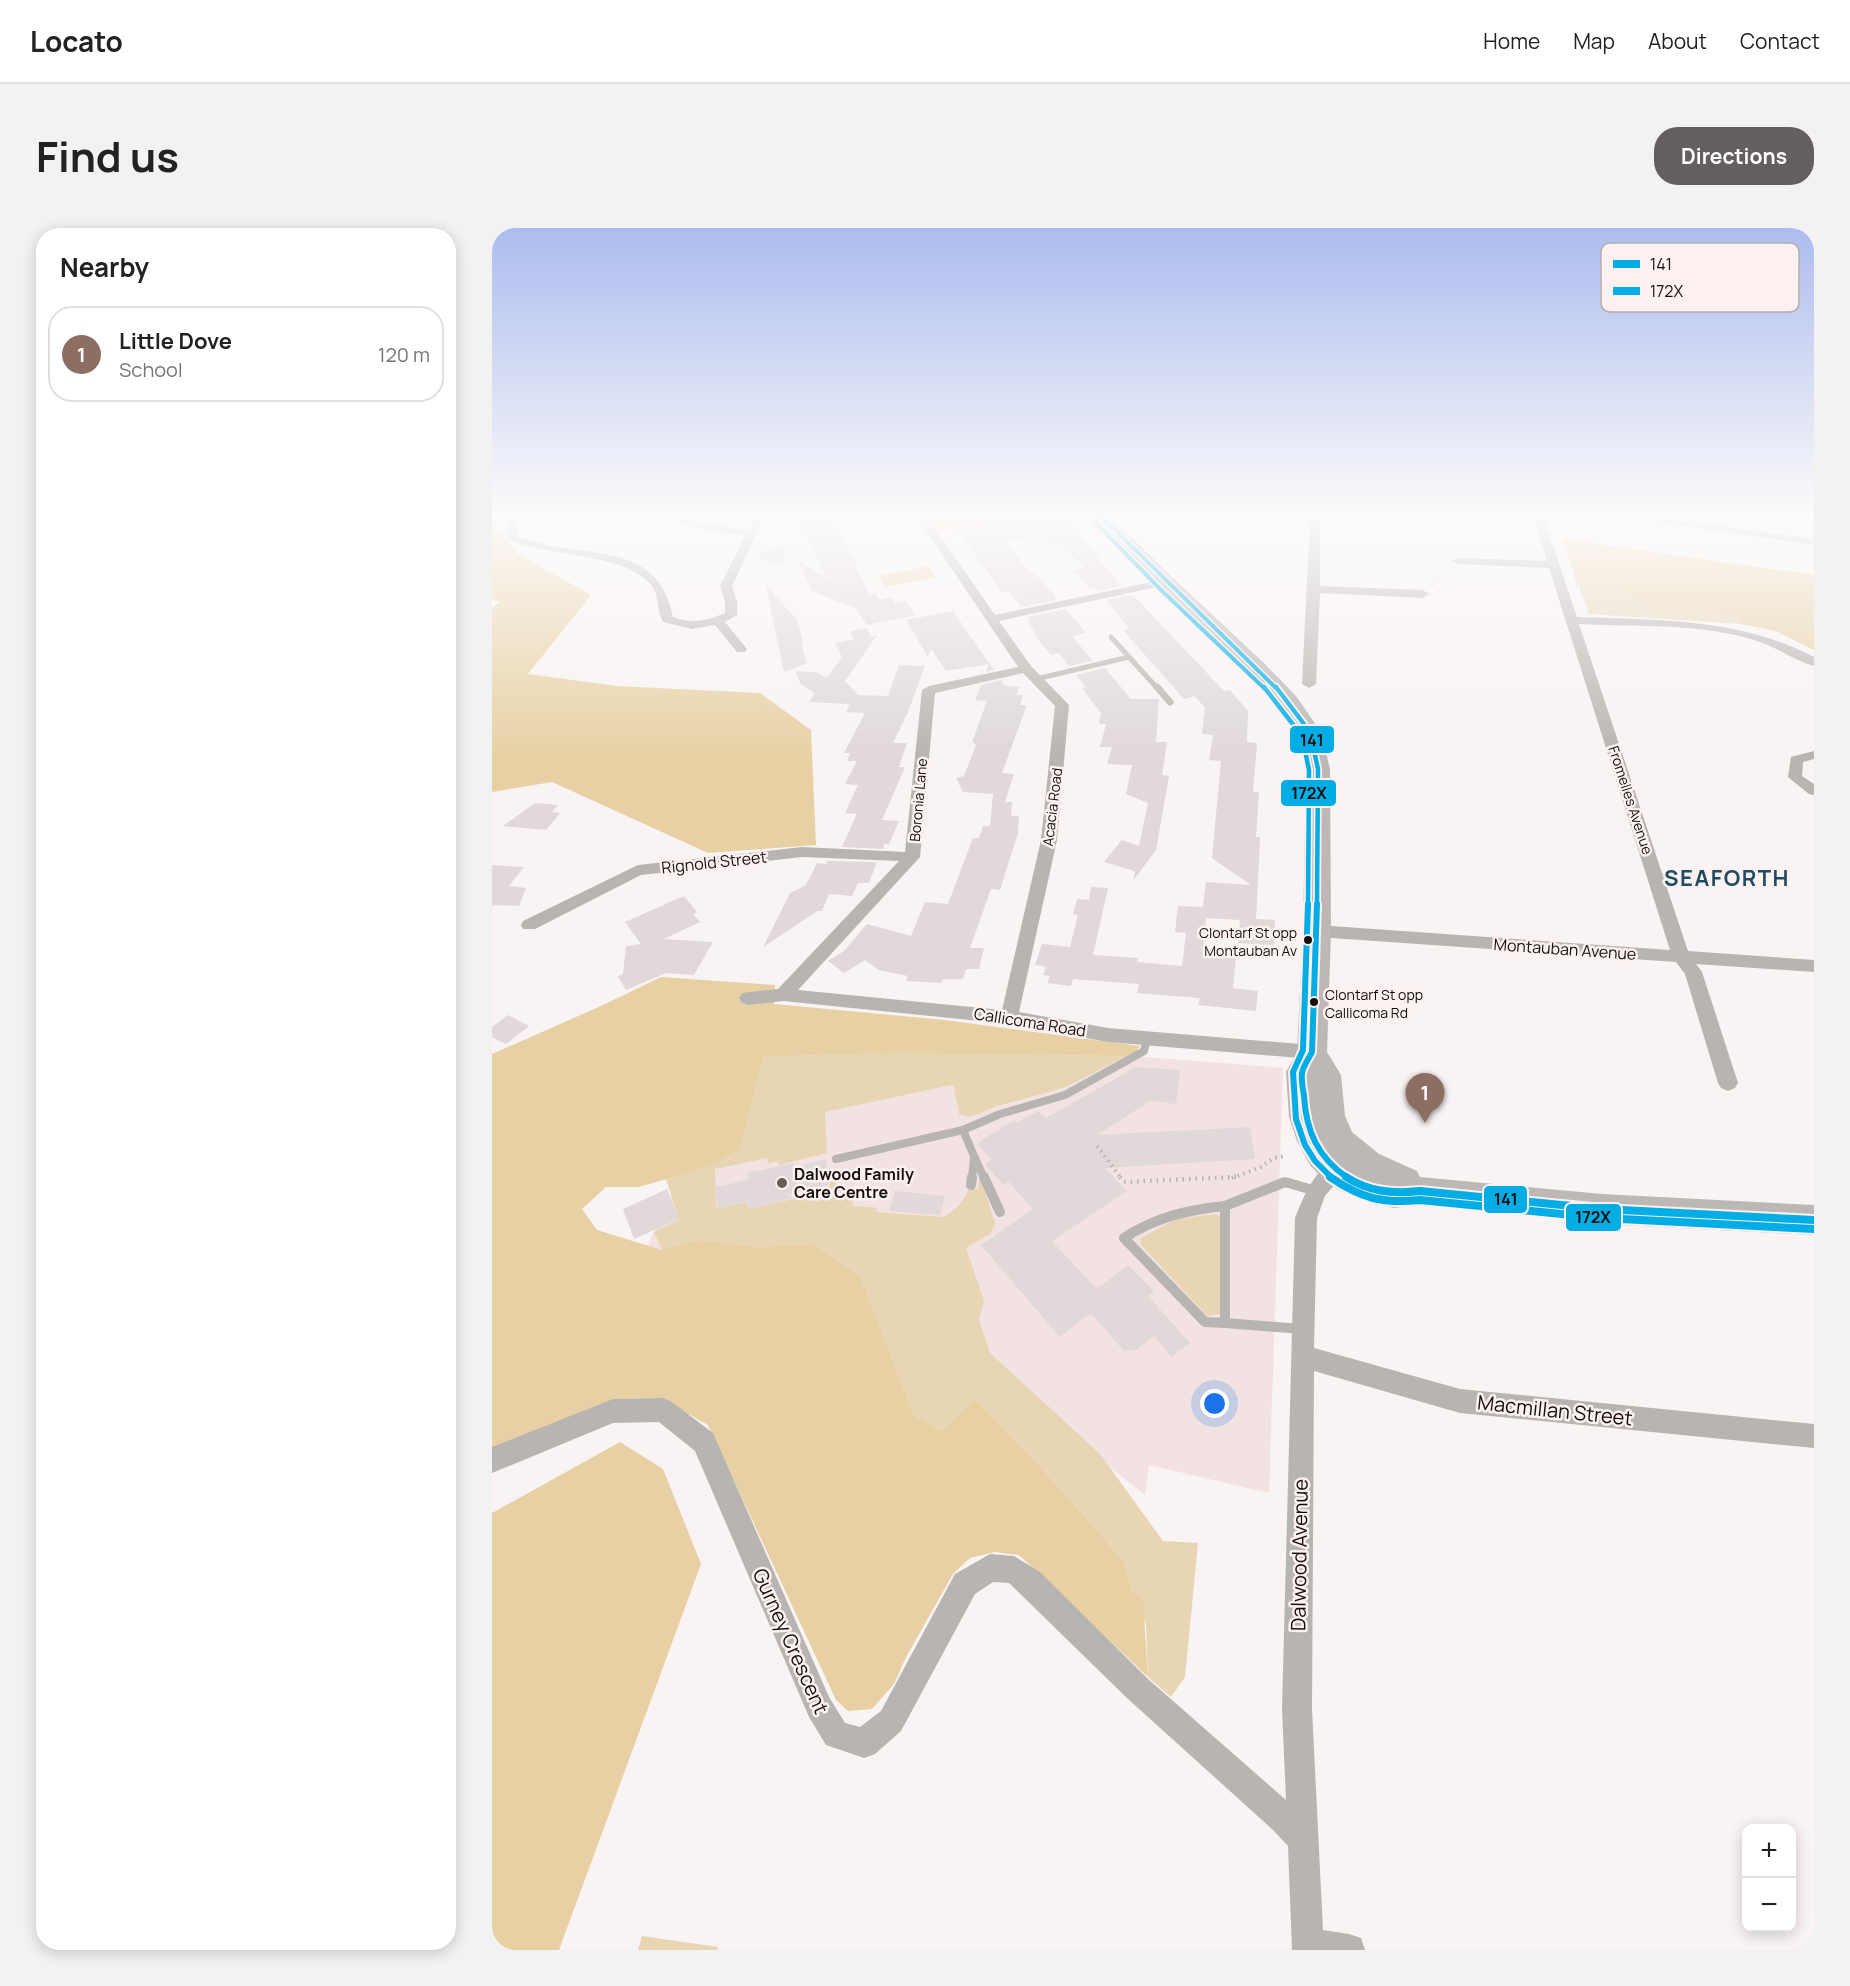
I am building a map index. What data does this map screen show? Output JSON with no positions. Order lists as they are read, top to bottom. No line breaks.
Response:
{"streets":{"street":["Boronia Lane","Fromelles Avenue","Acacia Road","Rignold Street","Montauban Avenue","Callicoma Road","Macmillan Street","Dalwood Avenue","Gurney Crescent"]},"crossings":[["Boronia Lane","Acacia Road"],["Boronia Lane","Rignold Street"],["Boronia Lane","Callicoma Road"],["Fromelles Avenue","Montauban Avenue"],["Acacia Road","Callicoma Road"],["Macmillan Street","Dalwood Avenue"],["Dalwood Avenue","Gurney Crescent"]],"districts":["SEAFORTH"],"places":["Clontarf St opp Montauban Av","Clontarf St opp Callicoma Rd","Dalwood Family Care Centre"],"lines":["transit line 141","transit line 172X"],"legend":["141","172X"],"page":{"header":"Locato","nav":["Home","Map","About","Contact"],"title":"Find us","buttons":"Directions","heading":"Nearby","list":[{"mark":"1","name":"Little Dove","note":"School","value":"120 m"}],"pins":"1","map_buttons":["+","−"]}}
